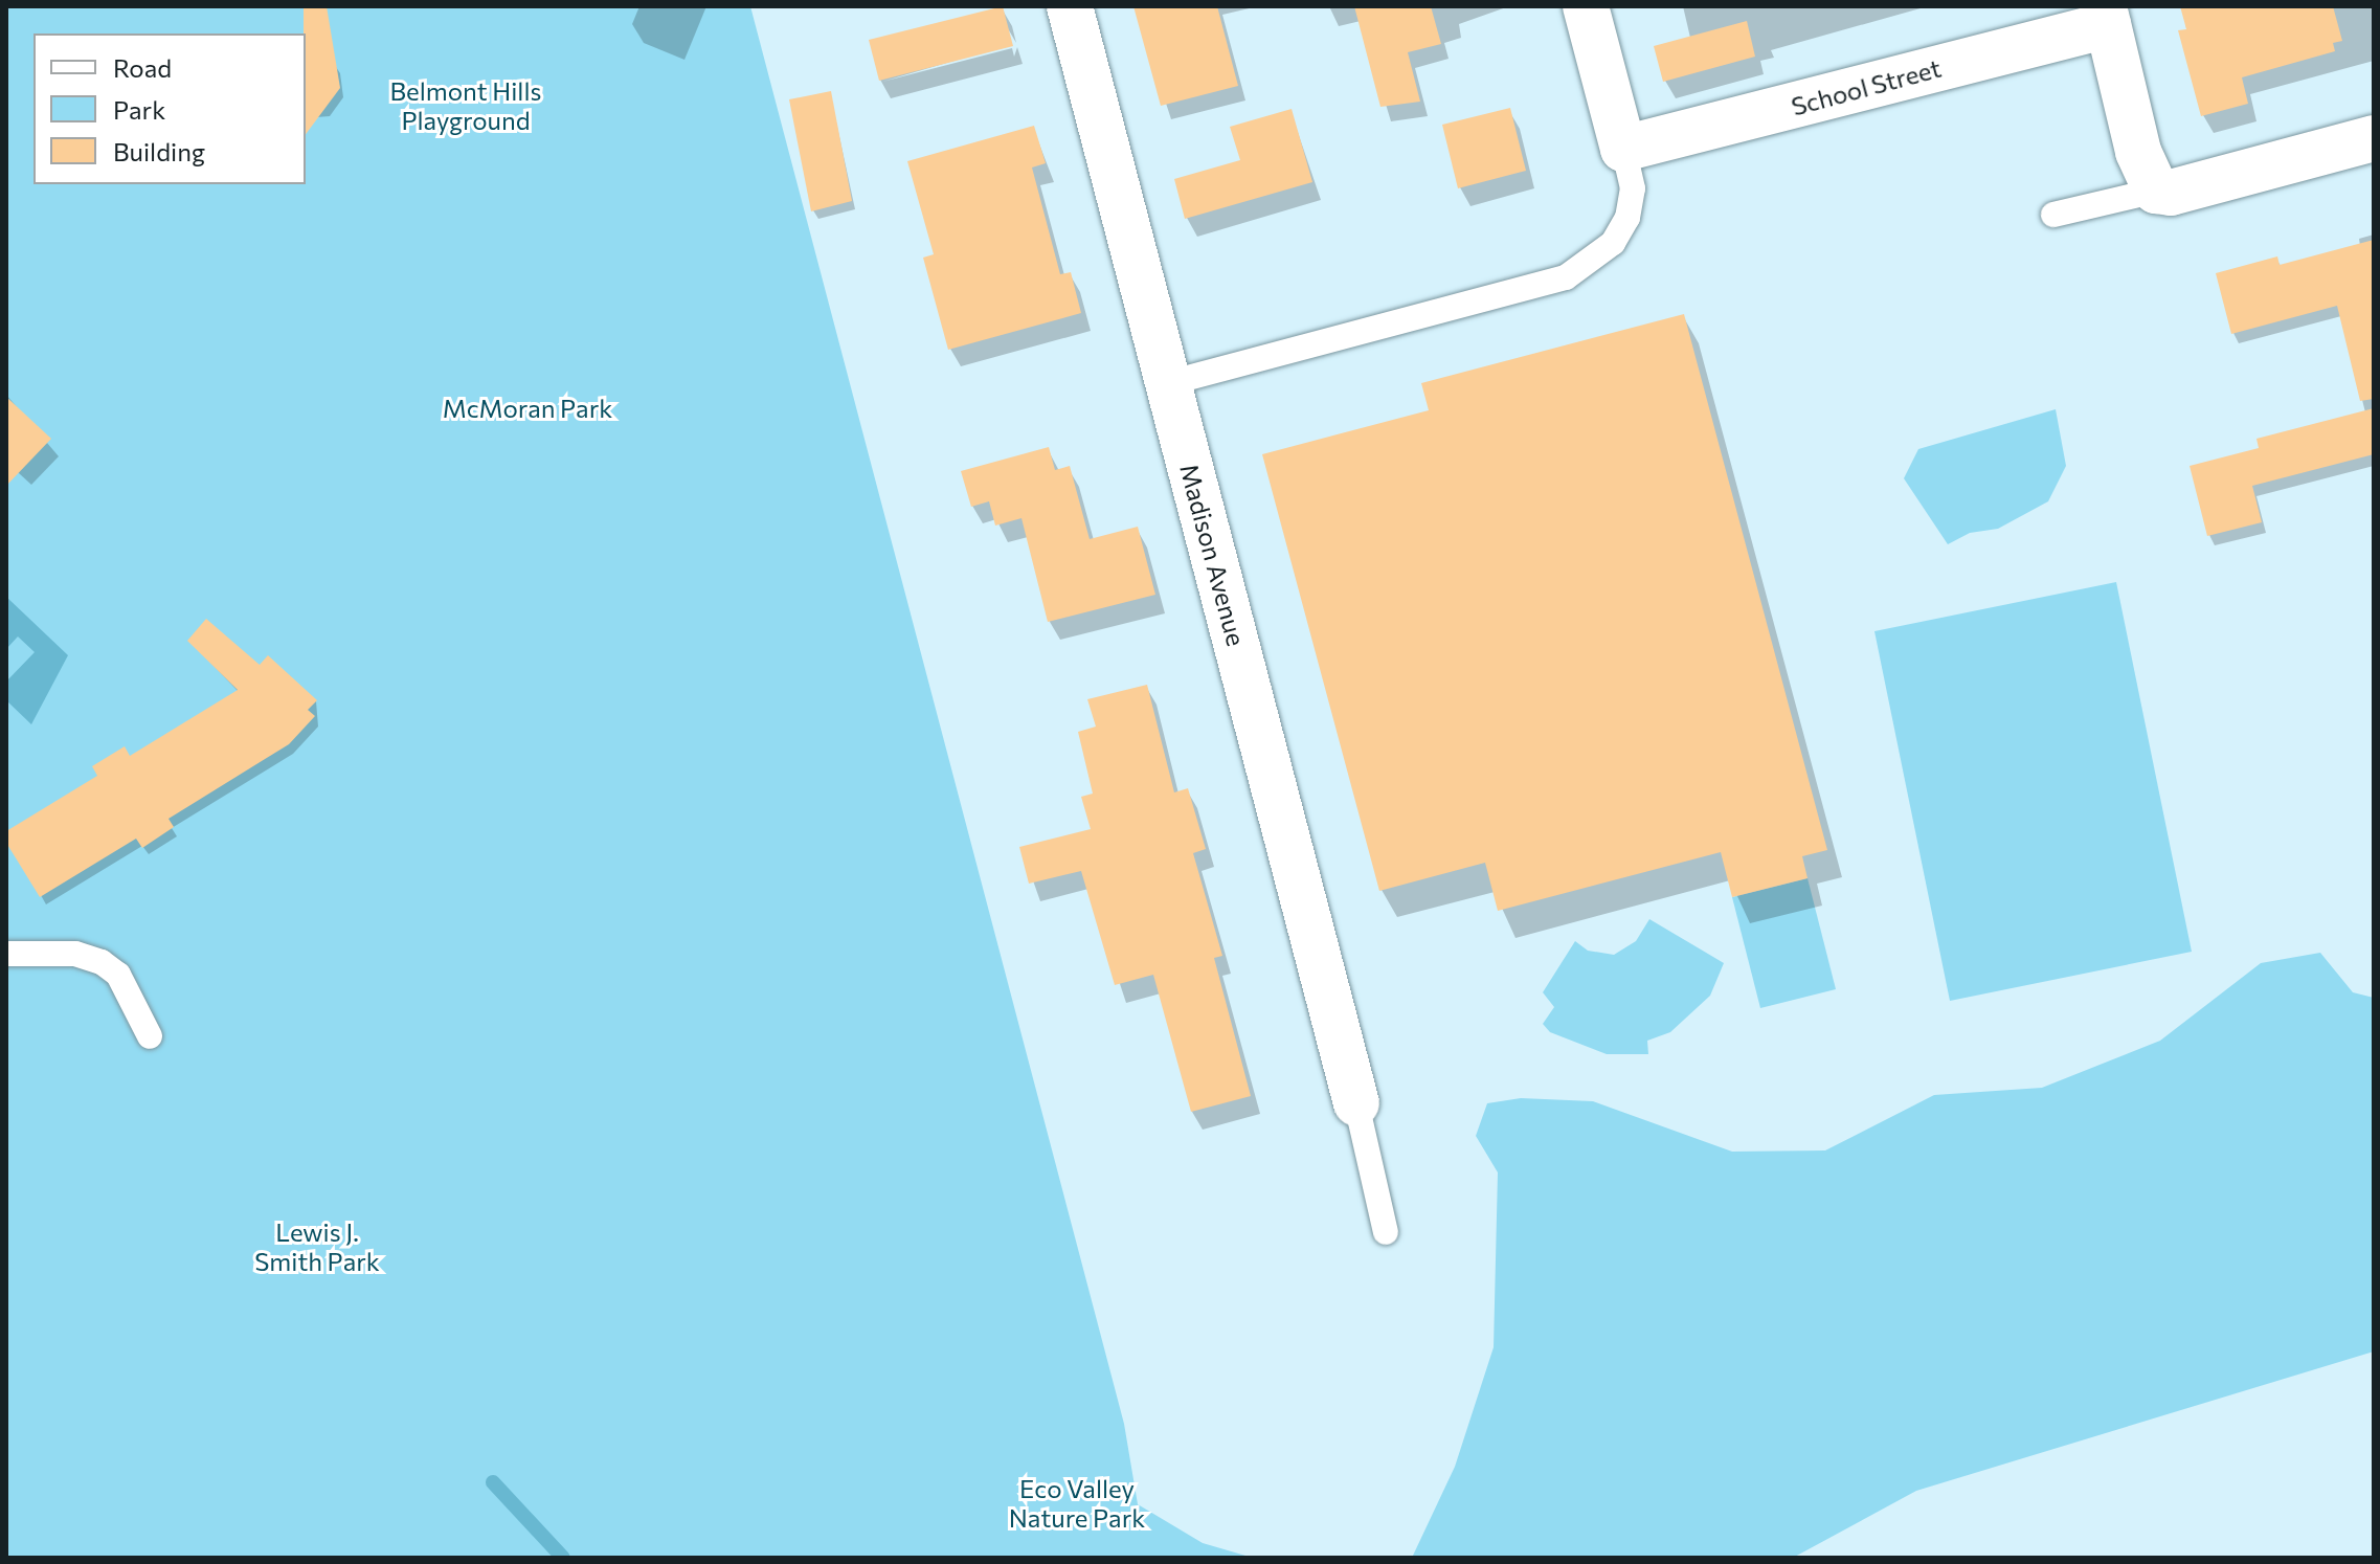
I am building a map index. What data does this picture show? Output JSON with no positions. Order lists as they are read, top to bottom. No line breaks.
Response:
{"streets":{"street":["School Street","Madison Avenue"]},"parks":["Belmont Hills Playground","McMoran Park","Lewis J. Smith Park","Eco Valley Nature Park"],"legend":["Road","Park","Building"]}
